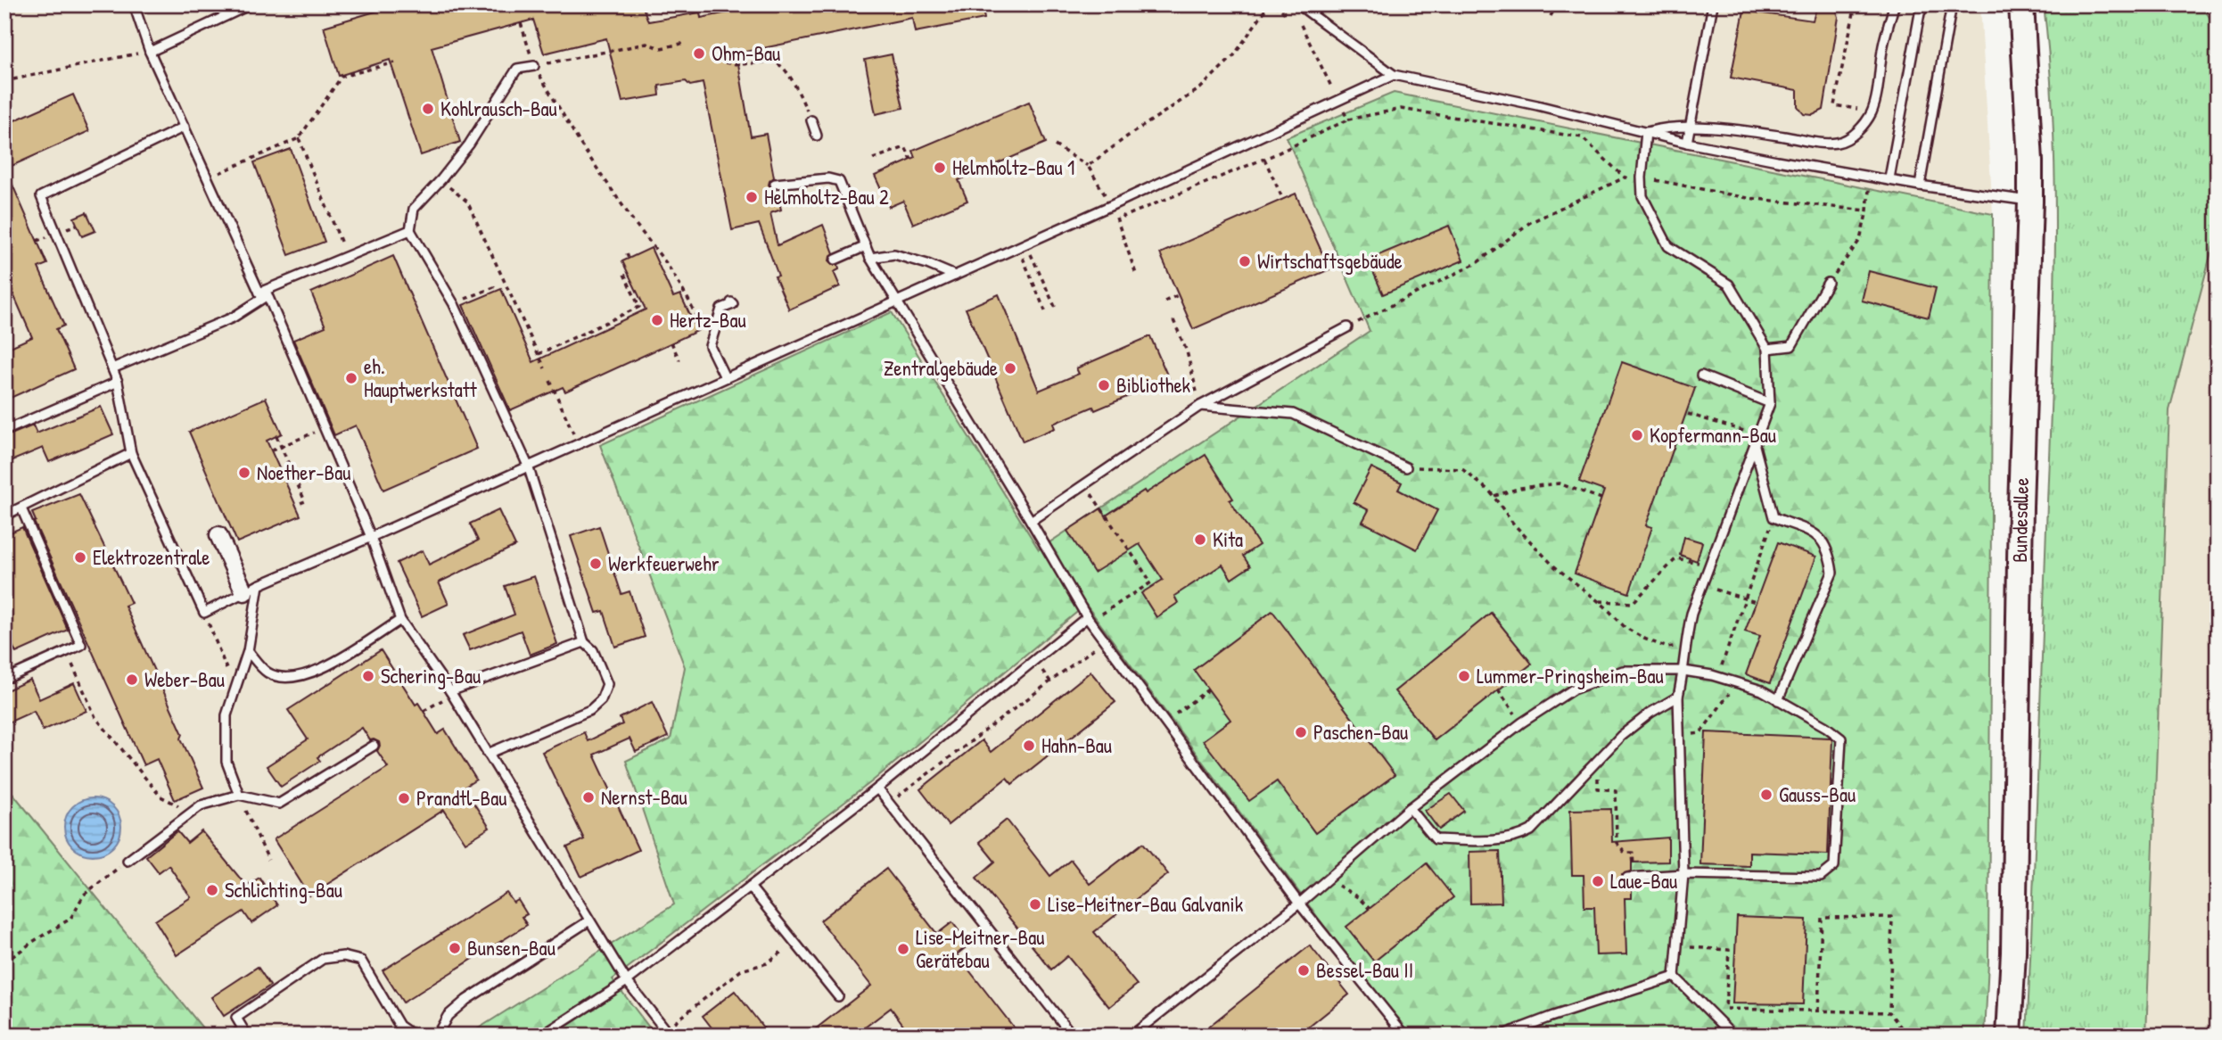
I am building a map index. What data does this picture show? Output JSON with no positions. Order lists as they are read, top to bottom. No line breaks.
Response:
{"streets":{"main road":["Bundesallee"]},"places":["Ohm-Bau","Kohlrausch-Bau","Helmholtz-Bau 1","Helmholtz-Bau 2","Wirtschaftsgebäude","Hertz-Bau","Zentralgebäude","eh. Hauptwerkstatt","Bibliothek","Kopfermann-Bau","Noether-Bau","Kita","Elektrozentrale","Werkfeuerwehr","Schering-Bau","Lummer-Pringsheim-Bau","Weber-Bau","Paschen-Bau","Hahn-Bau","Gauss-Bau","Nernst-Bau","Prandtl-Bau","Laue-Bau","Schlichting-Bau","Lise-Meitner-Bau Galvanik","Bunsen-Bau","Lise-Meitner-Bau Gerätebau","Bessel-Bau II"]}
